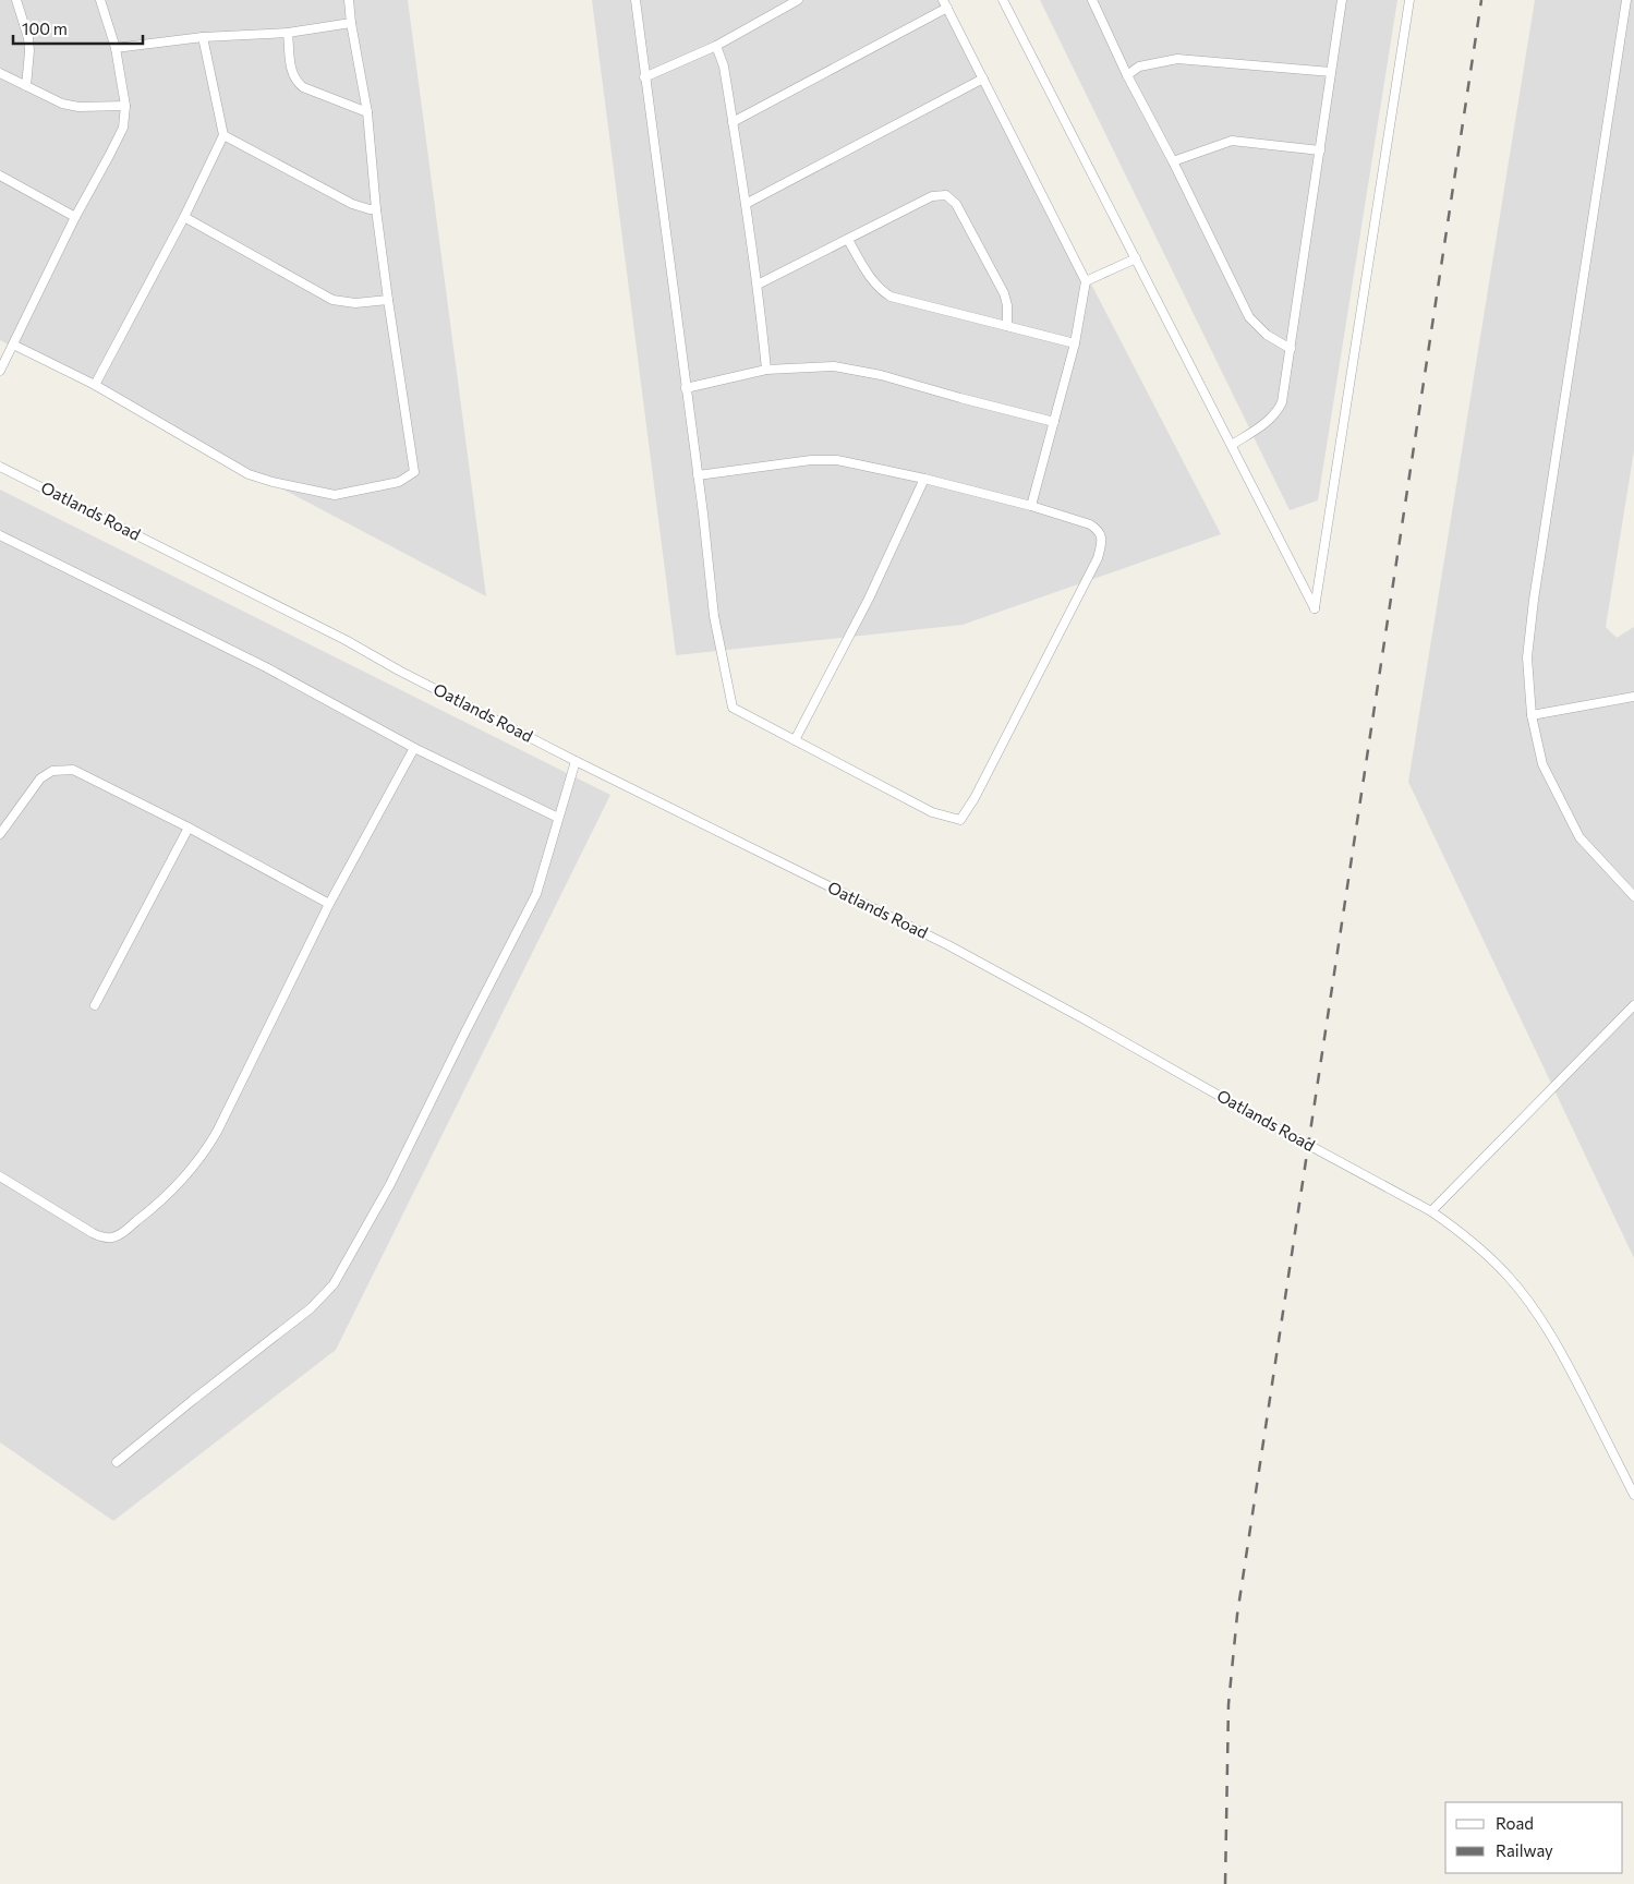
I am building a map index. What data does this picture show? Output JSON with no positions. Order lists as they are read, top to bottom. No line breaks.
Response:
{"streets":{"street":["Oatlands Road"]},"legend":["Road","Railway"],"scale_bar":"100 m"}
